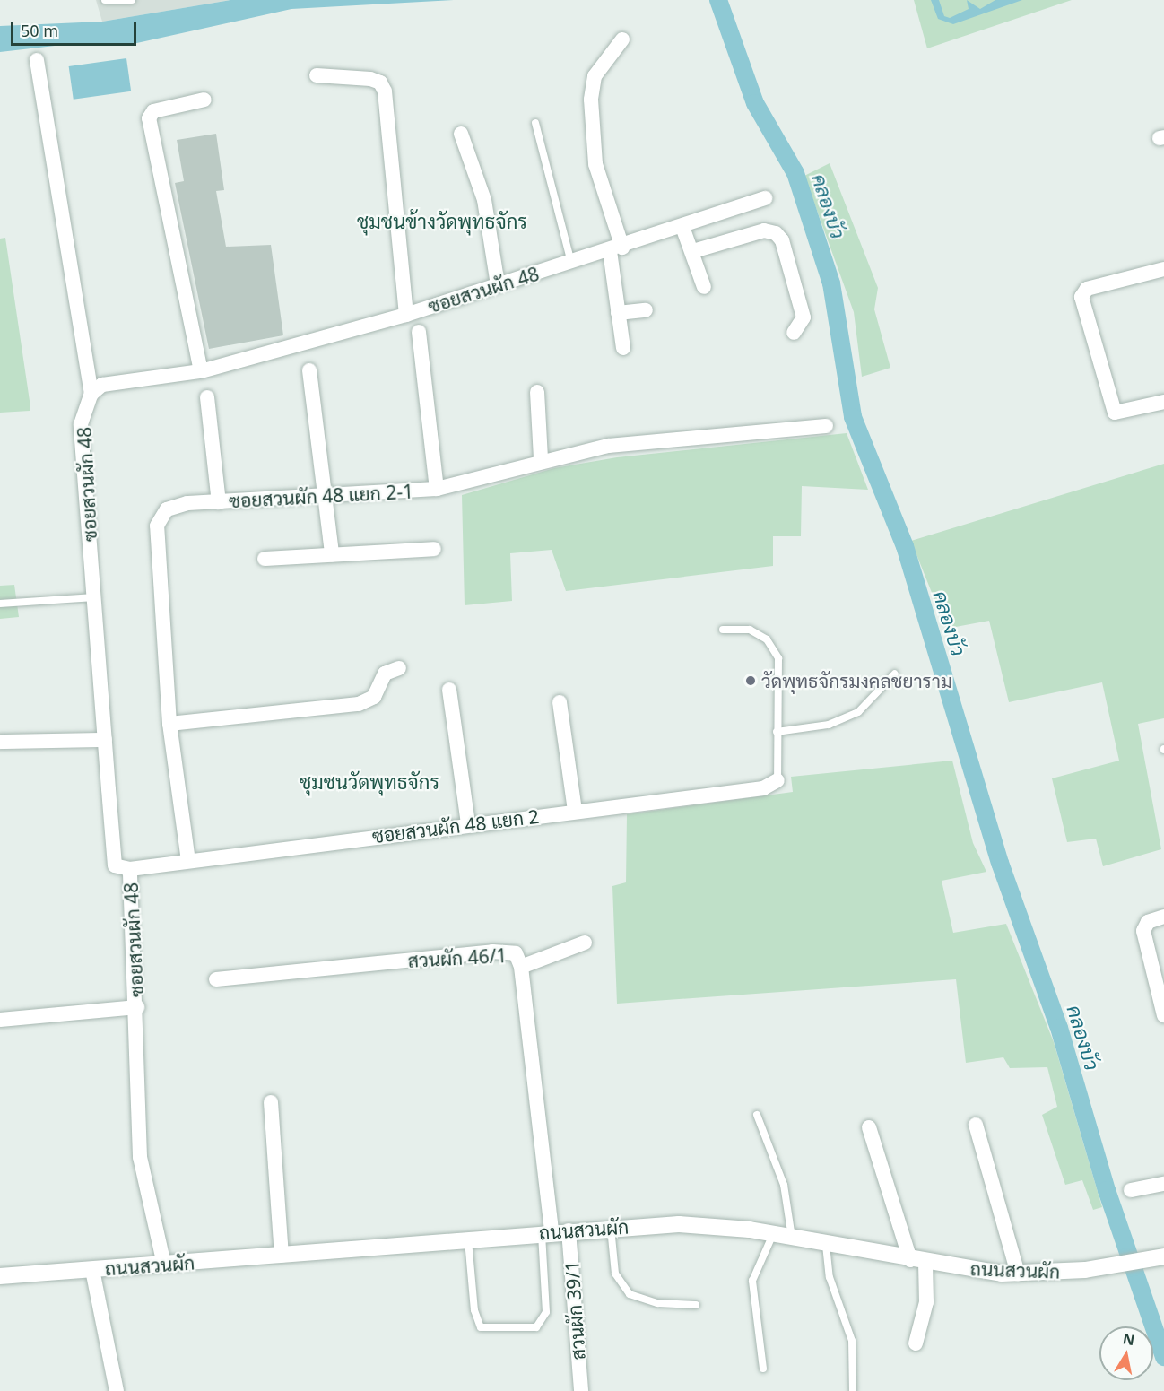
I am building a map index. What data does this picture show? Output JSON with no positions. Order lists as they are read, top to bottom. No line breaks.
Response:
{"streets":{"street":["ซอยสวนผัก 48","ซอยสวนผัก 48 แยก 2-1","ซอยสวนผัก 48 แยก 2","สวนผัก 46/1","ถนนสวนผัก","สวนผัก 39/1"]},"crossings":[["ซอยสวนผัก 48","ซอยสวนผัก 48 แยก 2"],["ซอยสวนผัก 48","ถนนสวนผัก"],["ซอยสวนผัก 48 แยก 2-1","ซอยสวนผัก 48 แยก 2"],["สวนผัก 46/1","ถนนสวนผัก"],["ถนนสวนผัก","สวนผัก 39/1"]],"districts":["ชุมชนข้างวัดพุทธจักร","ชุมชนวัดพุทธจักร"],"water":["คลองบัว"],"places":["วัดพุทธจักรมงคลชยาราม"],"scale_bar":"50 m","north":"top"}
